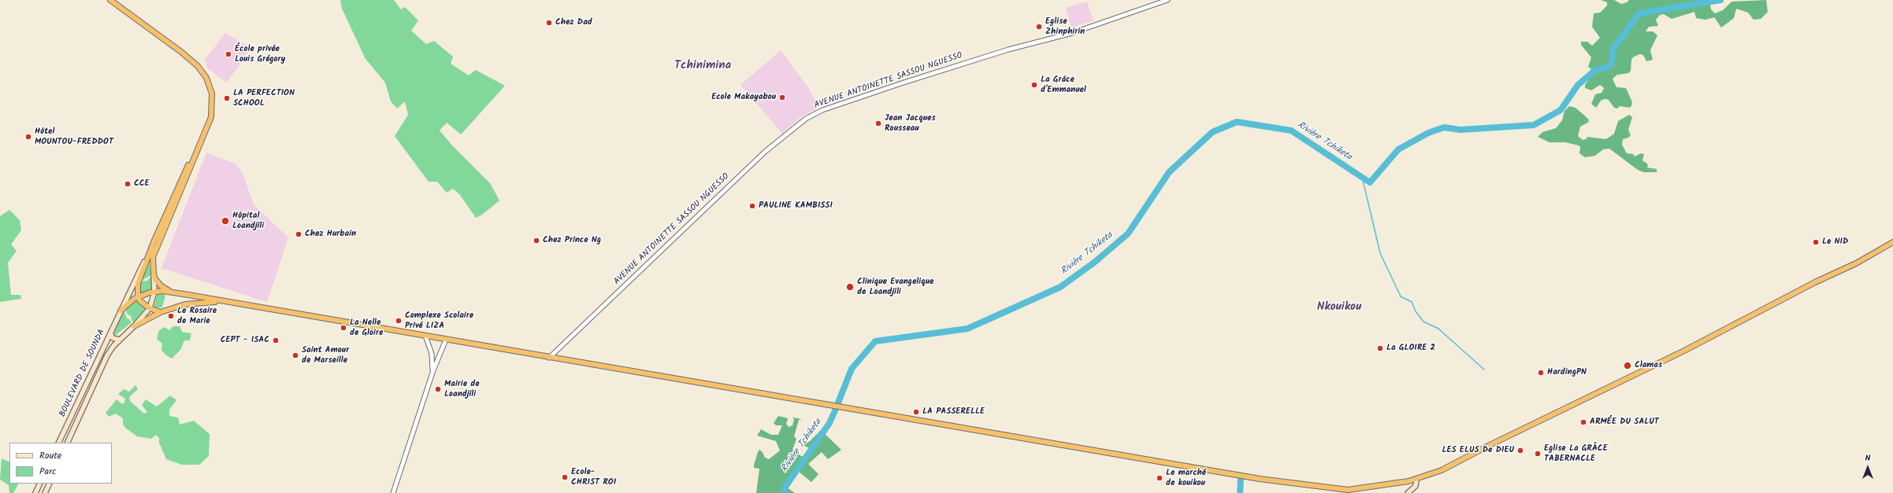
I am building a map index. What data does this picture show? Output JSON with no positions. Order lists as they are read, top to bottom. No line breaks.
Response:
{"streets":{"main road":["BOULEVARD DE SOUNDA"],"street":["AVENUE ANTOINETTE SASSOU NGUESSO"]},"districts":["Tchinimina","Nkouikou"],"water":["Rivière Tchiketa"],"places":["Chez Dad","Eglise Zhinphirin","École privée Louis Grégory","La Grâce d'Emmanuel","Ecole Makayabou","LA PERFECTION SCHOOL","Jean Jacques Rousseau","Hôtel MOUNTOU-FREDDOT","CCE","PAULINE KAMBISSI","Hôpital Loandjili","Chez Hurbain","Chez Prince Ng","Le NID","Clinique Evangelique de Loandjili","Le Rosaire de Marie","Complexe Scolaire Privé LIZA","La Nelle de Gloire","CEPT - ISAC","La GLOIRE 2","Saint Amour de Marseille","Clamas","HardingPN","Mairie de Loandjili","LA PASSERELLE","ARMÉE DU SALUT","LES ELUS De DIEU","Eglise La GRÂCE TABERNACLE","Ecole- CHRIST ROI","Le marché de kouikou"],"legend":["Route","Parc"],"north":"top"}
